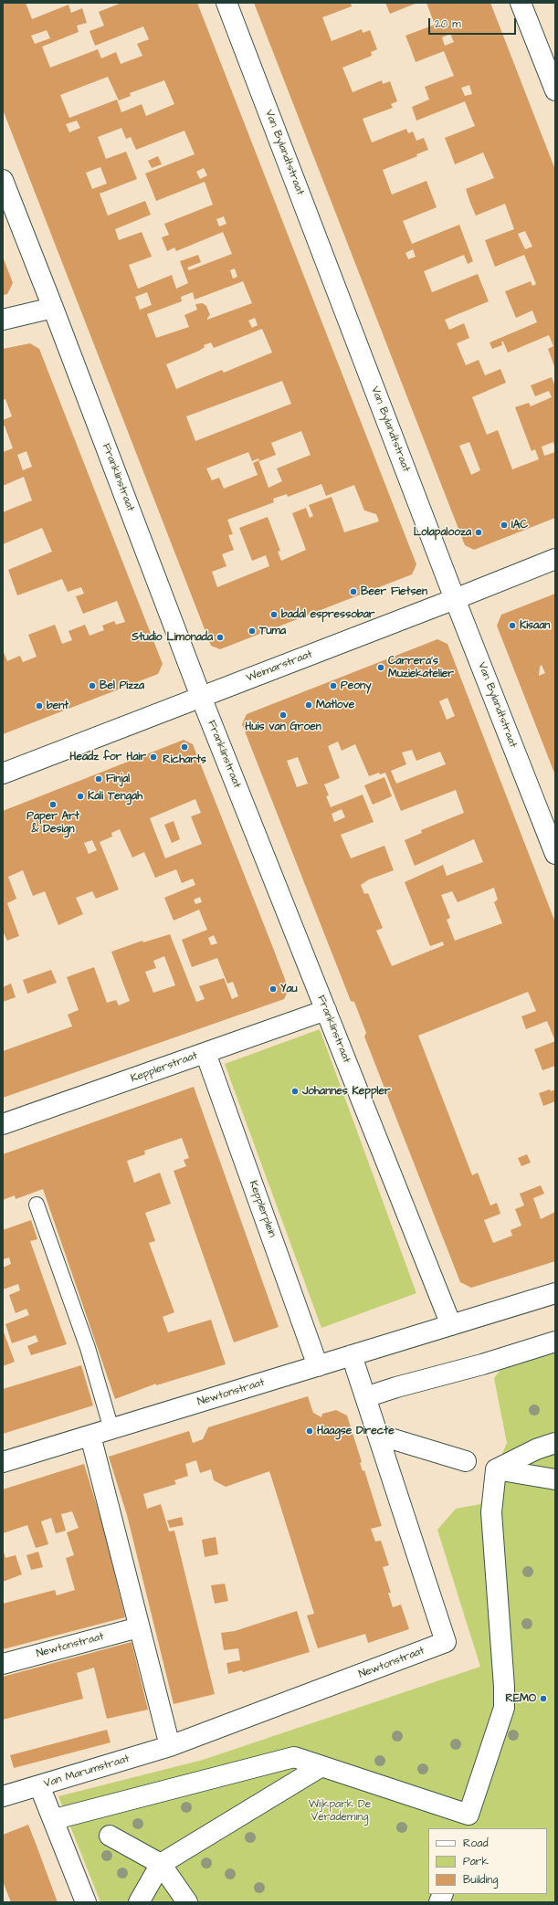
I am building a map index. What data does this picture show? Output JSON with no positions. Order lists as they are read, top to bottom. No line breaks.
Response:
{"streets":{"street":["Van Bylandtstraat","Franklinstraat","Weimarstraat","Kepplerstraat","Kepplerplein","Newtonstraat","Van Marumstraat"]},"crossings":[["Van Bylandtstraat","Weimarstraat"],["Franklinstraat","Weimarstraat"],["Franklinstraat","Kepplerstraat"],["Franklinstraat","Newtonstraat"],["Kepplerstraat","Kepplerplein"],["Kepplerplein","Newtonstraat"],["Newtonstraat","Van Marumstraat"]],"parks":["Wijkpark De Verademing"],"places":["IAC","Lolapalooza","Beer Fietsen","badal espressobar","Kisaan","Tuma","Studio Limonada","Carrera's Muziekatelier","Bel Pizza","Peony","Matlove","bent","Huis van Groen","Richarts","Headz for Hair","Finjal","Kali Tengah","Paper Art & Design","Yau","Johannes Keppler","Haagse Directe","REMO"],"legend":["Road","Park","Building"],"scale_bar":"20 m"}
